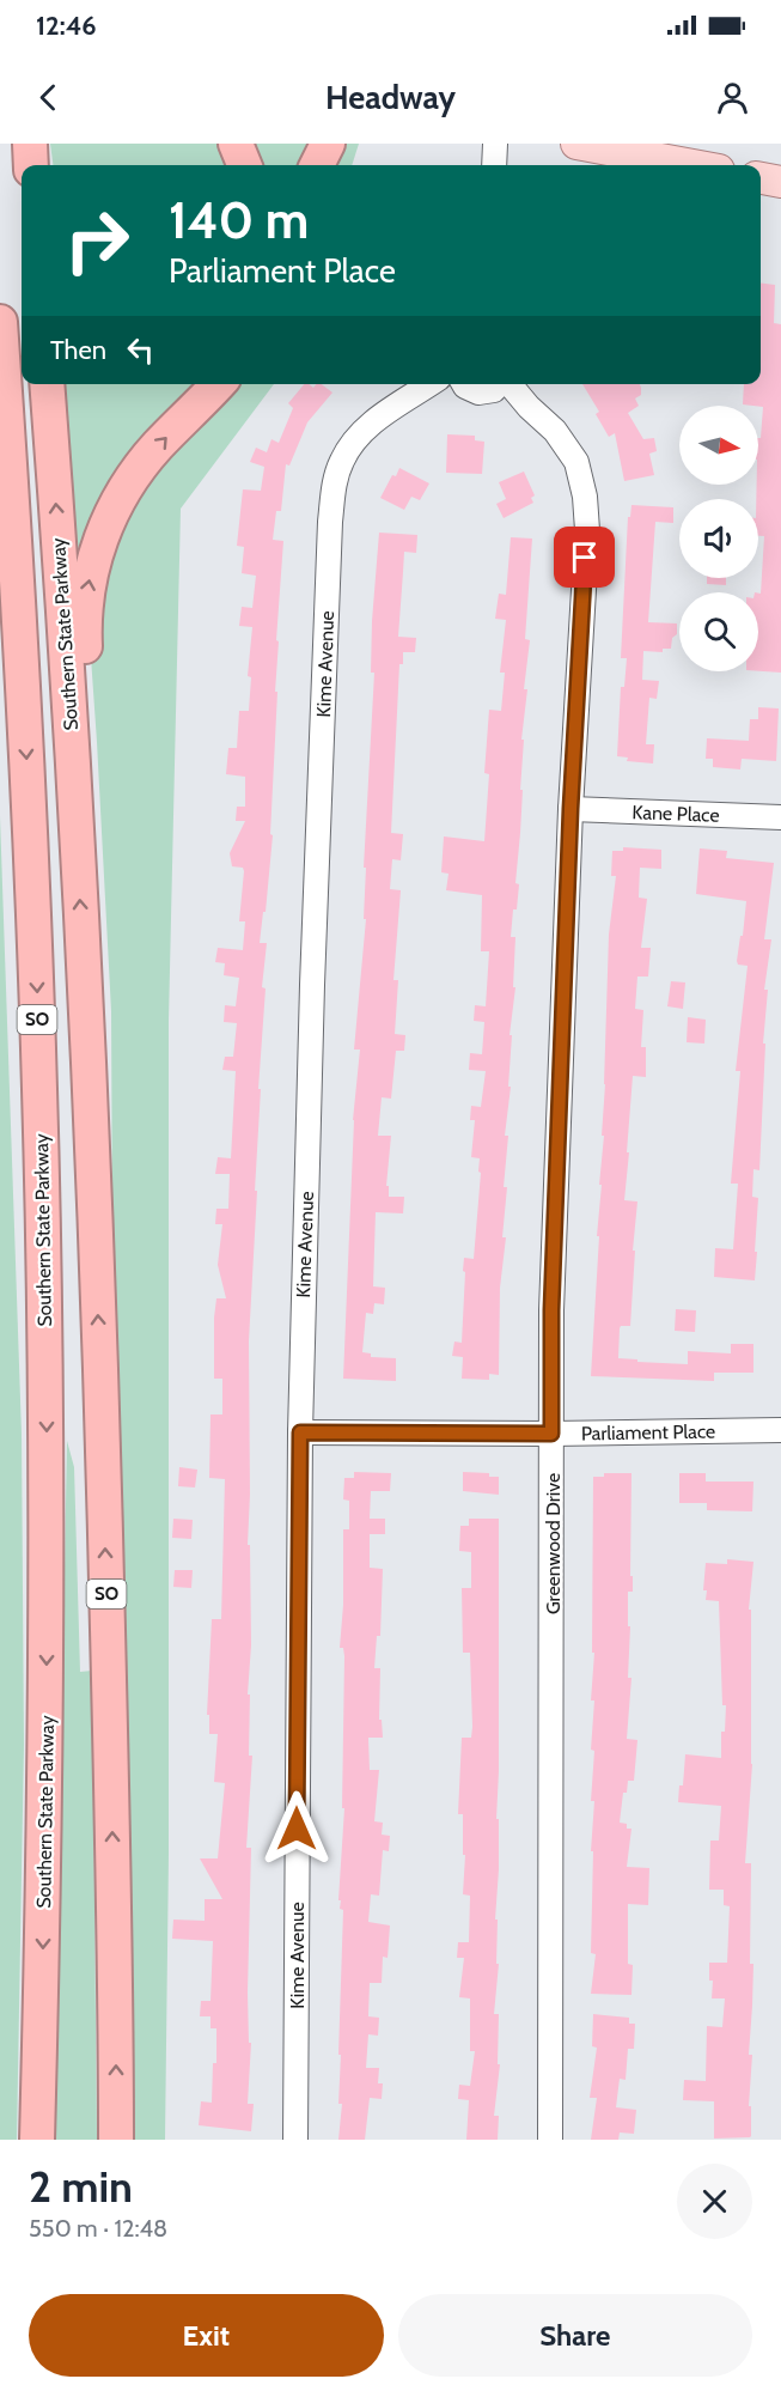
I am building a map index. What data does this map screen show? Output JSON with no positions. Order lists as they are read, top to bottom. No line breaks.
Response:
{"streets":{"highway":["Southern State Parkway","SO"],"street":["Kime Avenue","Kane Place","Parliament Place","Greenwood Drive"]},"crossings":[["Kime Avenue","Parliament Place"],["Kane Place","Greenwood Drive"],["Parliament Place","Greenwood Drive"]],"north":"right","page":{"status":"12:46","header":"Headway","turn":["140 m","Parliament Place"],"then":"Then","heading":["2 min","550 m · 12:48"],"buttons":["Exit","Share"]}}
